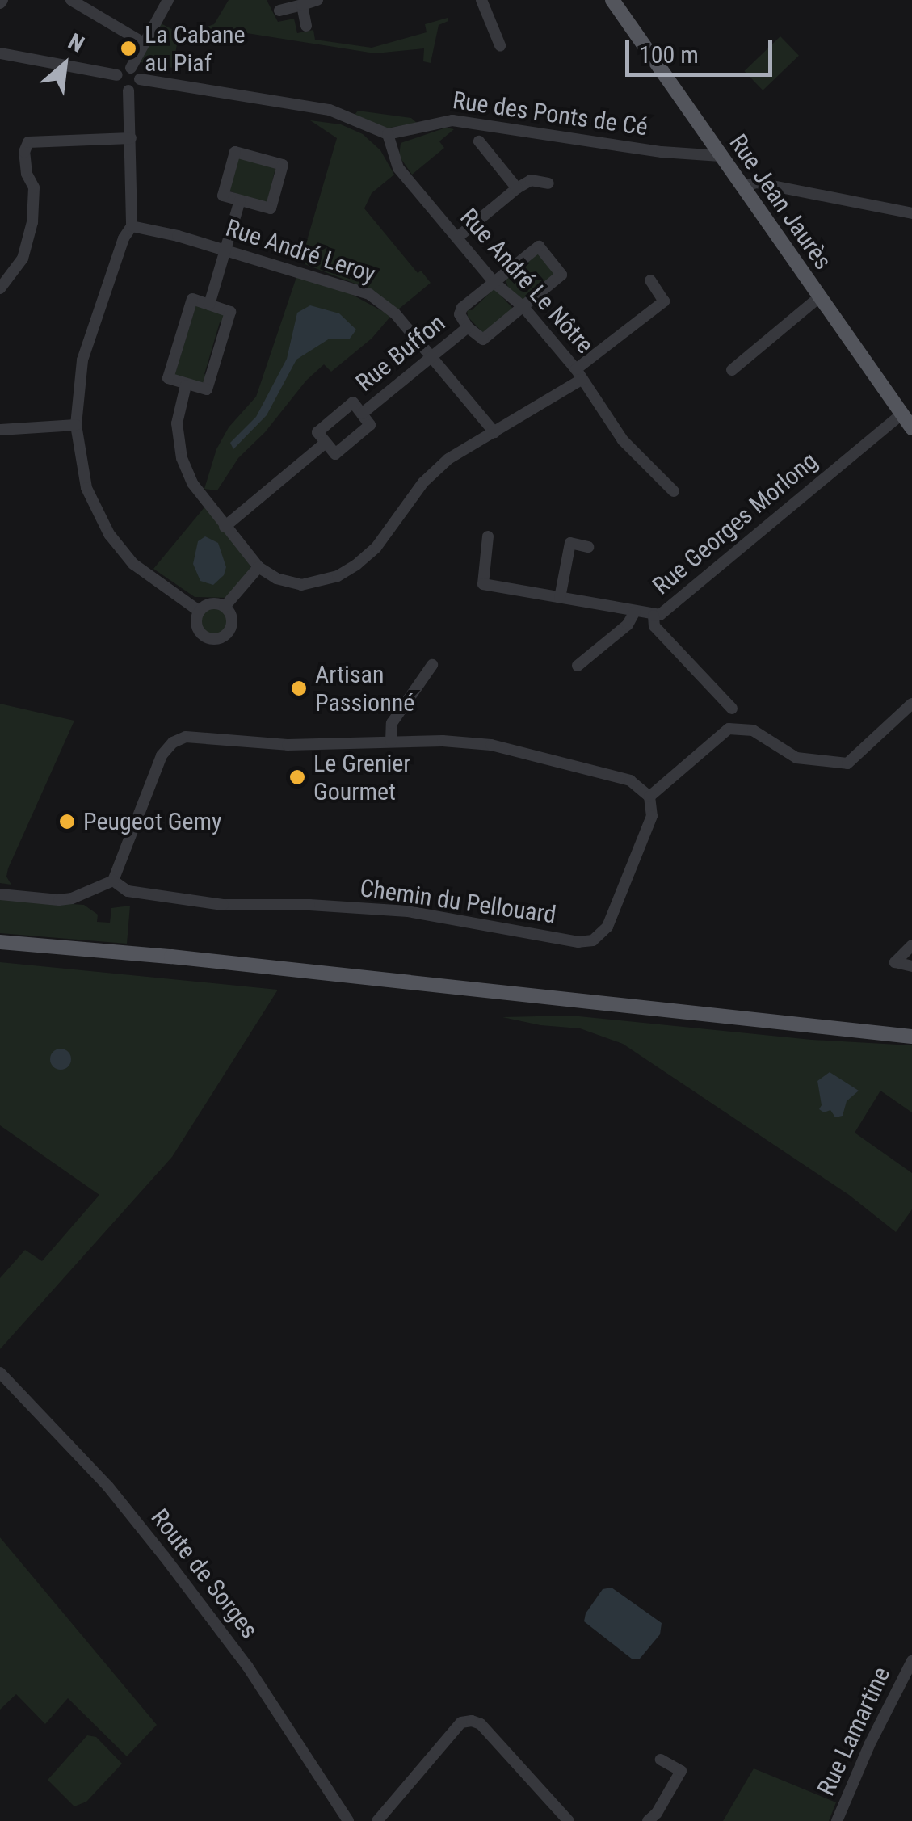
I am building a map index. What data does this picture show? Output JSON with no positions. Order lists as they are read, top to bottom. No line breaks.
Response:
{"streets":{"main road":["Rue Jean Jaurès"],"street":["Rue des Ponts de Cé","Rue André Leroy","Rue André Le Nôtre","Rue Buffon","Rue Georges Morlong","Chemin du Pellouard","Route de Sorges","Rue Lamartine"]},"crossings":[["Rue des Ponts de Cé","Rue Jean Jaurès"],["Rue des Ponts de Cé","Rue André Le Nôtre"],["Rue Jean Jaurès","Rue Georges Morlong"],["Rue André Leroy","Rue Buffon"],["Rue André Le Nôtre","Rue Buffon"]],"places":["La Cabane au Piaf","Artisan Passionné","Le Grenier Gourmet","Peugeot Gemy"],"scale_bar":"100 m","north":"top right"}
